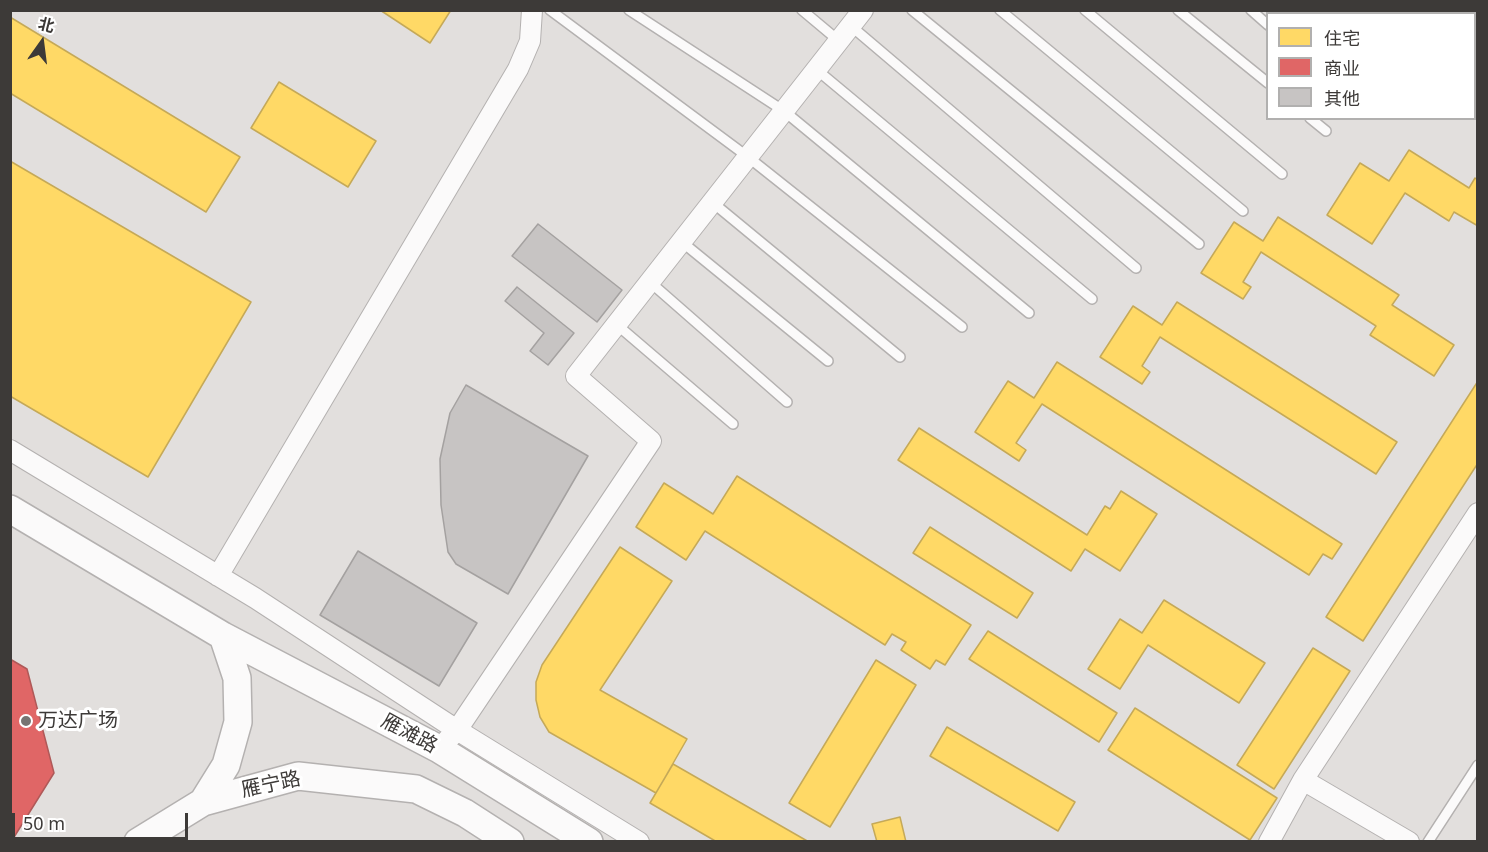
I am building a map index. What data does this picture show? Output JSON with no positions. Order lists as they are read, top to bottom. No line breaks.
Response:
{"streets":{"main road":["雁滩路","雁宁路"]},"places":["万达广场"],"legend":["住宅","商业","其他"],"scale_bar":"50 m","north":"top"}
